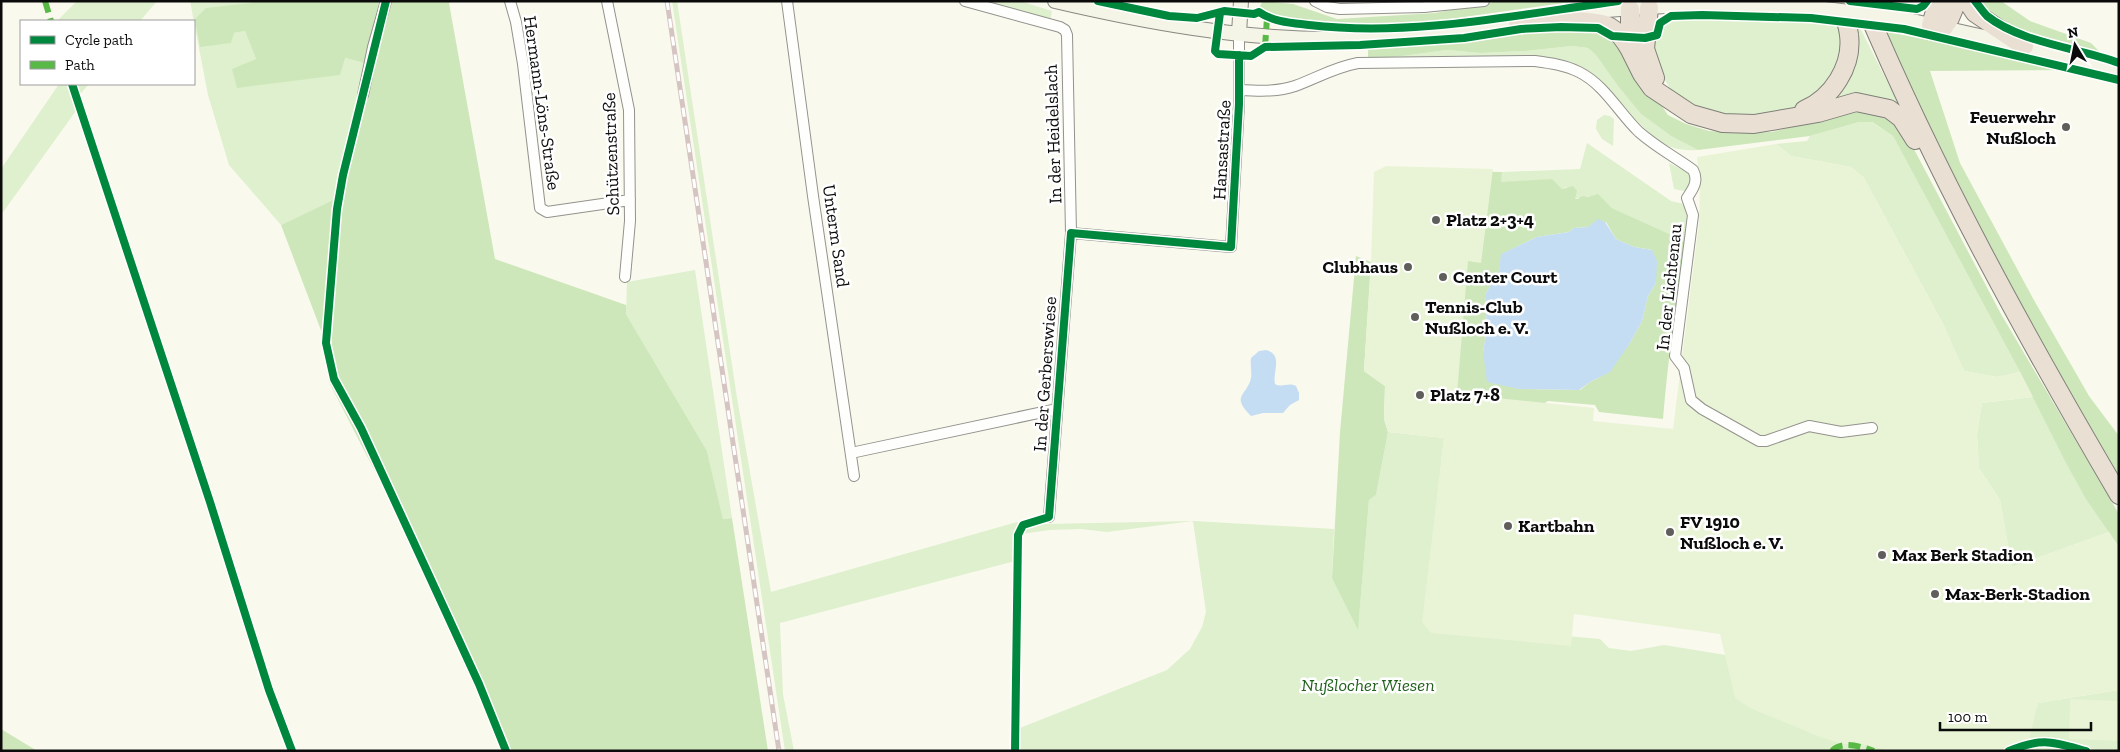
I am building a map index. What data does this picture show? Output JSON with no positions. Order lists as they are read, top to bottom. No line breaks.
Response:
{"streets":{"street":["Hermann-Löns-Straße","In der Heidelslach","Hansastraße","Schützenstraße","Unterm Sand","In der Lichtenau","In der Gerberswiese"]},"crossings":[["Hermann-Löns-Straße","Schützenstraße"],["In der Heidelslach","Hansastraße"],["In der Heidelslach","In der Gerberswiese"],["Hansastraße","In der Lichtenau"],["Hansastraße","In der Gerberswiese"]],"parks":["Nußlocher Wiesen"],"places":["Feuerwehr Nußloch","Platz 2+3+4","Clubhaus","Center Court","Tennis-Club Nußloch e. V.","Platz 7+8","Kartbahn","FV 1910 Nußloch e. V.","Max Berk Stadion","Max-Berk-Stadion"],"legend":["Cycle path","Path"],"scale_bar":"100 m","north":"top"}
